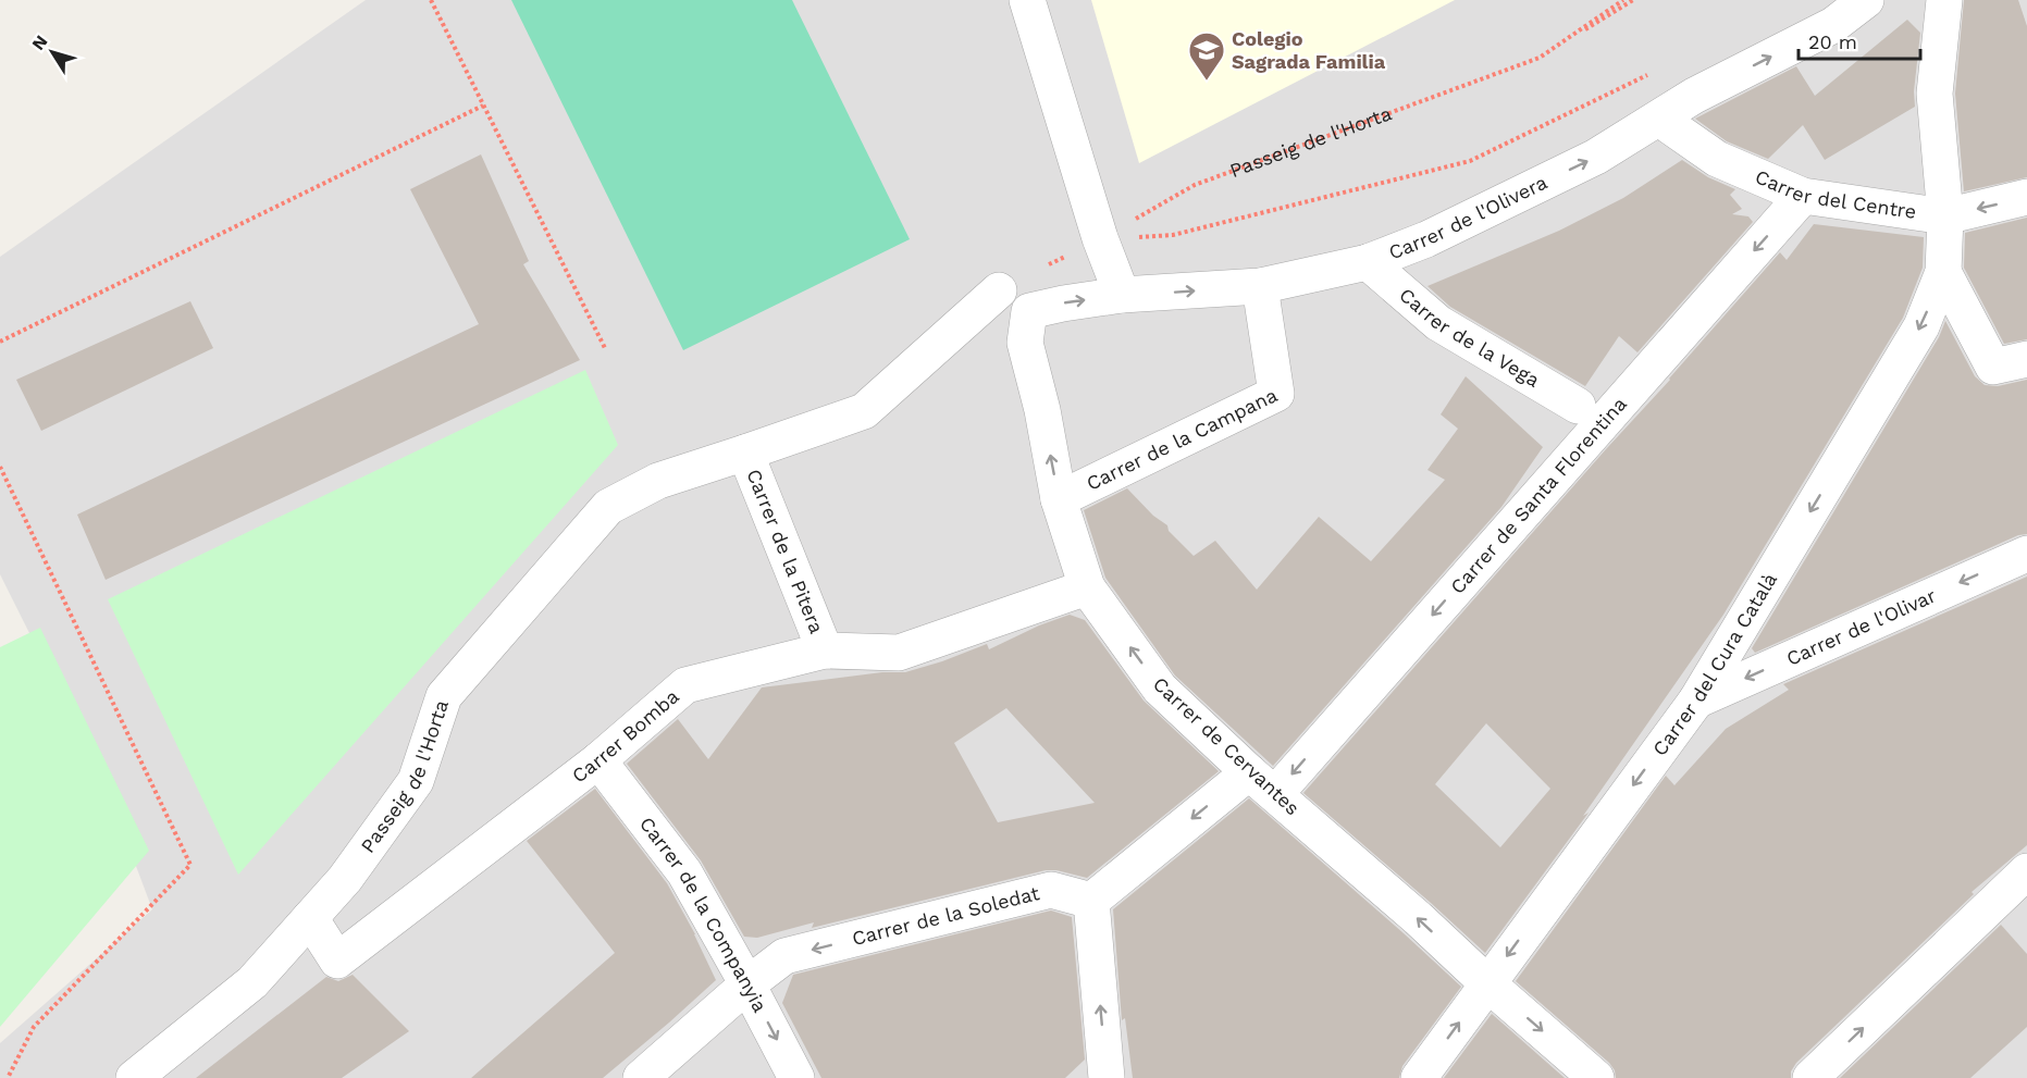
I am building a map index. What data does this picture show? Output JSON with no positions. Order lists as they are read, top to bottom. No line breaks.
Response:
{"streets":{"street":["Passeig de l'Horta","Carrer del Centre","Carrer de l'Olivera","Carrer de la Vega","Carrer de la Campana","Carrer de Santa Florentina","Carrer de la Pitera","Carrer de l'Olivar","Carrer del Cura Català","Carrer Bomba","Carrer de Cervantes","Carrer de la Companyia","Carrer de la Soledat"]},"crossings":[["Passeig de l'Horta","Carrer de la Pitera"],["Passeig de l'Horta","Carrer Bomba"],["Carrer del Centre","Carrer de l'Olivera"],["Carrer del Centre","Carrer de Santa Florentina"],["Carrer del Centre","Carrer del Cura Català"],["Carrer de l'Olivera","Carrer de la Vega"],["Carrer de l'Olivera","Carrer de la Campana"],["Carrer de l'Olivera","Carrer de Cervantes"],["Carrer de la Campana","Carrer de Cervantes"],["Carrer de Santa Florentina","Carrer de Cervantes"],["Carrer de la Pitera","Carrer Bomba"],["Carrer de l'Olivar","Carrer del Cura Català"],["Carrer del Cura Català","Carrer de Cervantes"],["Carrer Bomba","Carrer de Cervantes"],["Carrer Bomba","Carrer de la Companyia"],["Carrer de la Companyia","Carrer de la Soledat"]],"one_way":["Carrer de l'Olivera","Carrer de Santa Florentina","Carrer de l'Olivar","Carrer de la Soledat"],"places":{"school or university":["Colegio Sagrada Familia"]},"scale_bar":"20 m","north":"top left"}
